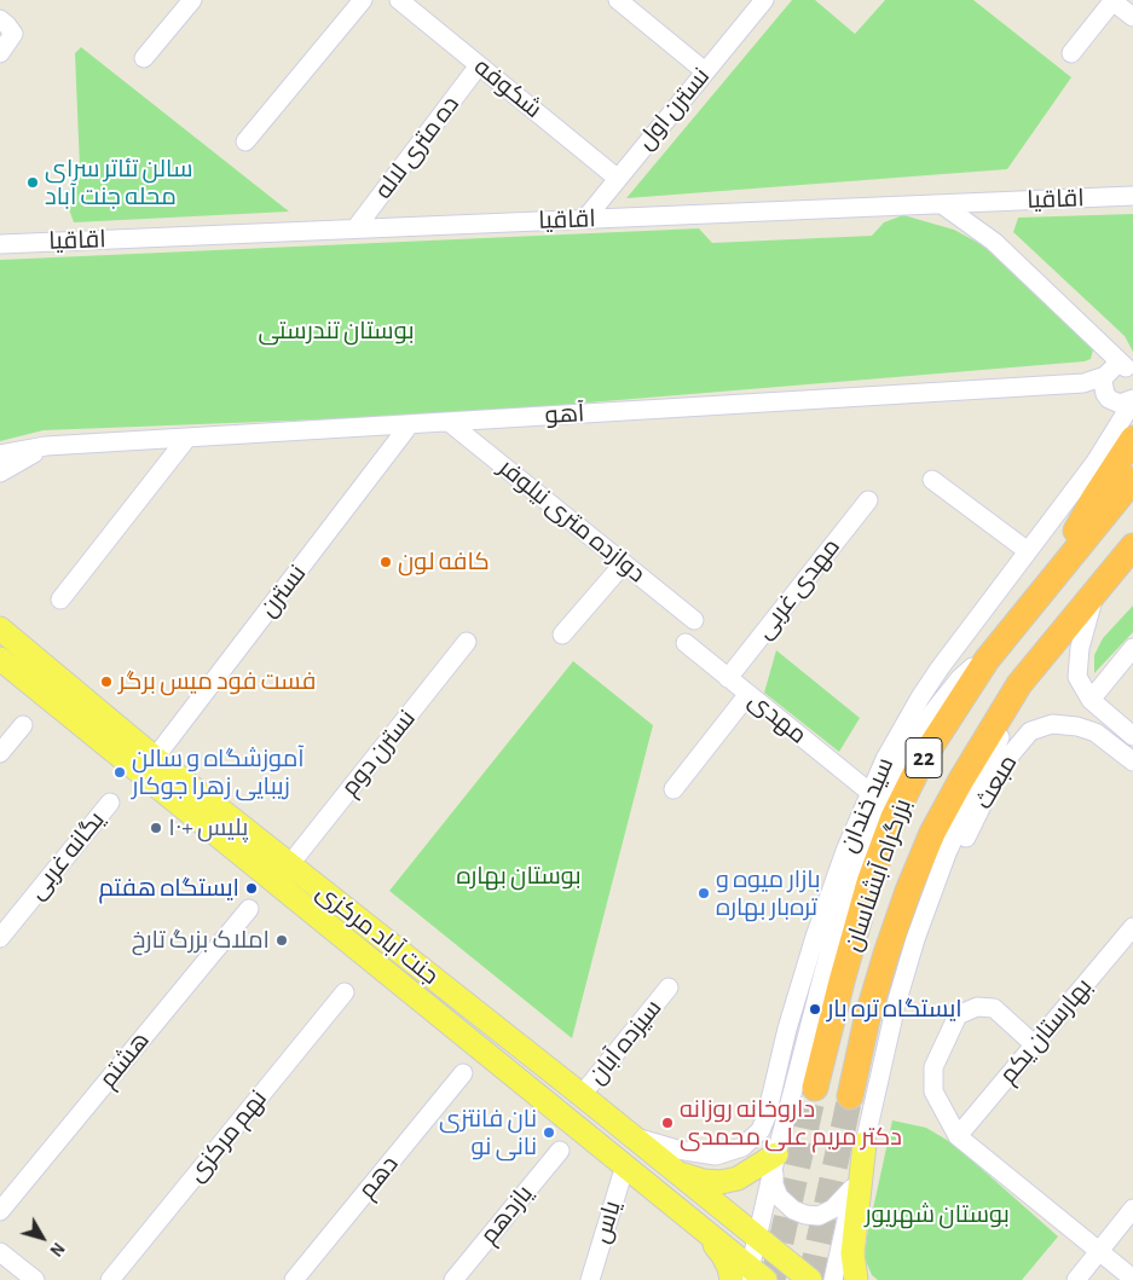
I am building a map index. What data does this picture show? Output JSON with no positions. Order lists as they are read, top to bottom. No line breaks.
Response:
{"streets":{"highway":["22","بزرگراه آبشناسان"],"main road":["جنت آباد مرکزی"],"street":["شکوفه","نسترن اول","ده متری لاله","اقاقیا","آهو","دوازده متری نیلوفر","مهدی غربی","نسترن","مهدی","نسترن دوم","مبعث","سید خندان","یگانه غربی","بهارستان یکم","سیزده آبان","هشتم","نهم مرکزی","دهم","یازدهم","یاس"]},"crossings":[["شکوفه","نسترن اول"],["شکوفه","ده متری لاله"],["نسترن اول","اقاقیا"],["ده متری لاله","اقاقیا"],["آهو","دوازده متری نیلوفر"],["آهو","نسترن"],["آهو","سید خندان"],["مهدی غربی","مهدی"],["نسترن","جنت آباد مرکزی"],["مهدی","سید خندان"],["نسترن دوم","جنت آباد مرکزی"],["سید خندان","جنت آباد مرکزی"],["جنت آباد مرکزی","سیزده آبان"],["جنت آباد مرکزی","یاس"]],"parks":["بوستان تندرستی","بوستان بهاره","بوستان شهریور"],"places":["سالن تئاتر سرای محله جنت آباد","کافه لون","فست فود میس برگر","آموزشگاه و سالن زیبایی زهرا جوکار","پلیس +۱۰","ایستگاه هفتم","بازار میوه و تره‌بار بهاره","املاک بزرگ تارخ","ایستگاه تره بار","داروخانه روزانه دکتر مریم علی محمدی","نان فانتزی نانی نو"],"north":"bottom right"}
